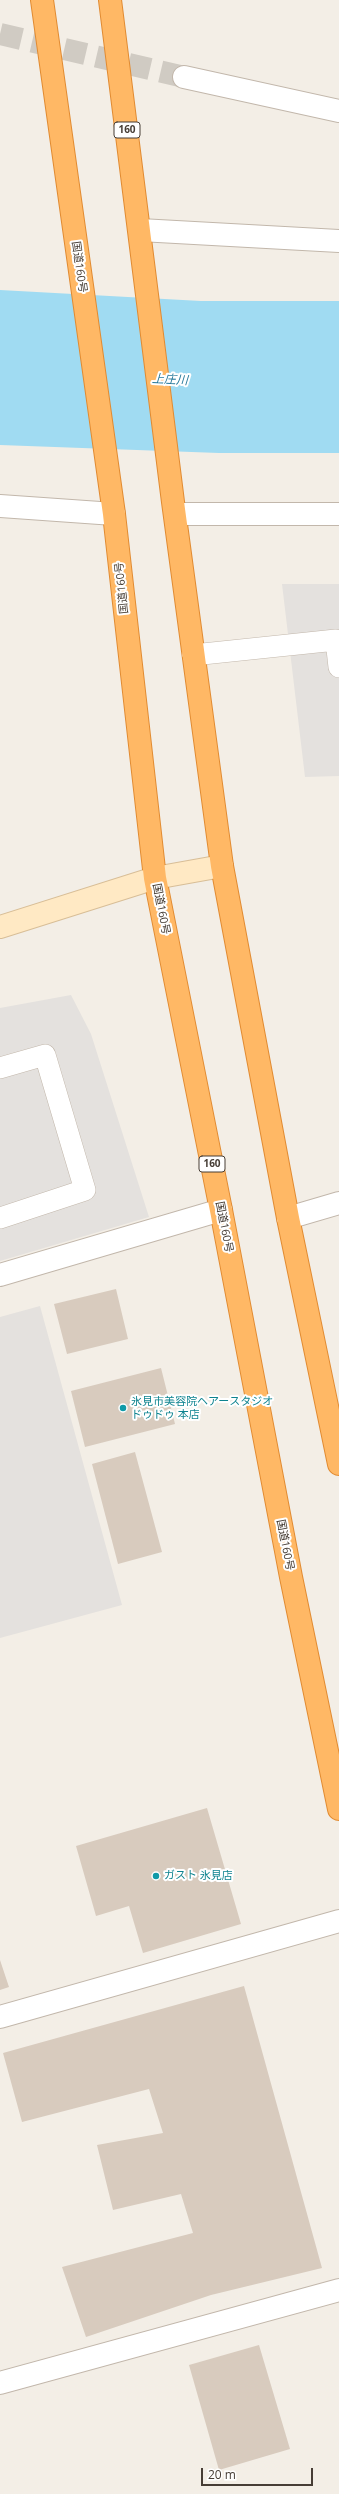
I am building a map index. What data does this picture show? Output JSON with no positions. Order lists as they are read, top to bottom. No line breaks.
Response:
{"streets":{"highway":["160","国道160号"]},"water":["上庄川"],"places":["氷見市美容院ヘアースタジオ ドゥドゥ 本店","ガスト 氷見店"],"scale_bar":"20 m"}
